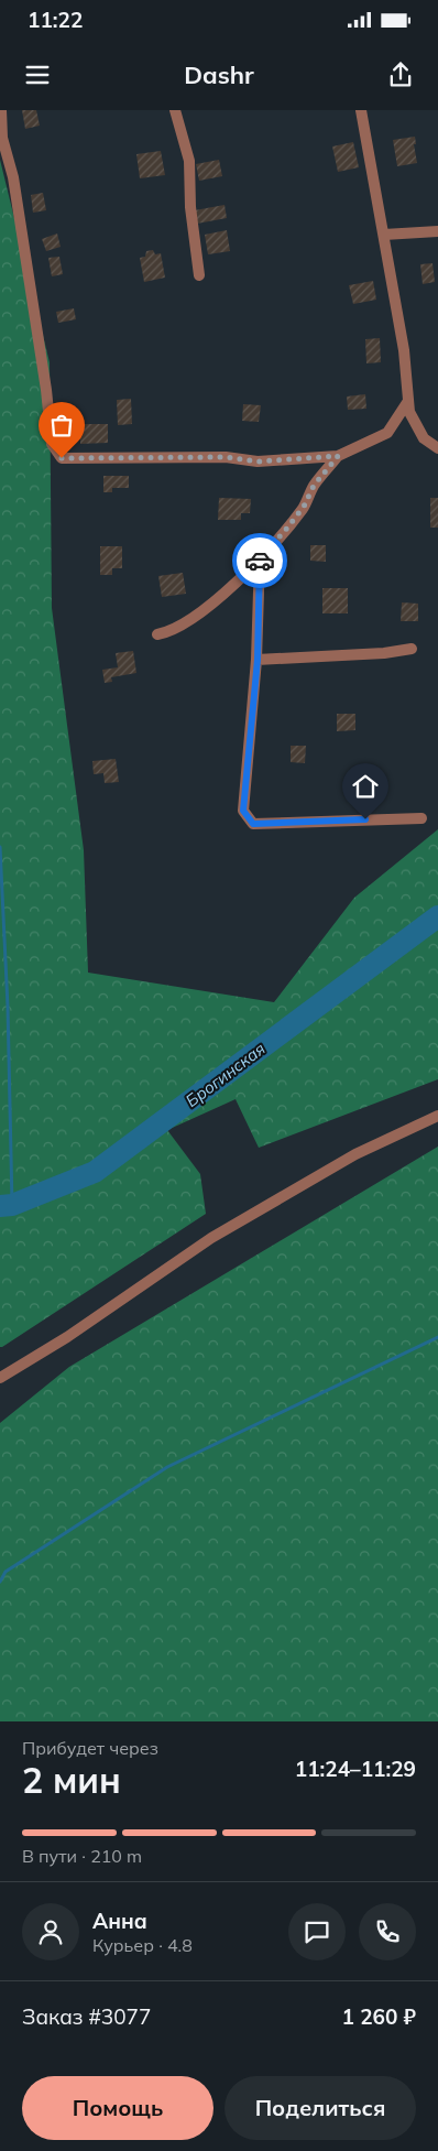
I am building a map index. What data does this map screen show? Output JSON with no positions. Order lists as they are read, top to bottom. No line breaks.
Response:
{"water":["Брогинская"],"page":{"status":"11:22","header":"Dashr","heading":["2 мин","Прибудет через","11:24–11:29"],"panel":["Анна","Курьер · 4.8","Заказ #3077","1 260 ₽"],"bar":"В пути · 210 m","buttons":["Помощь","Поделиться"]}}
